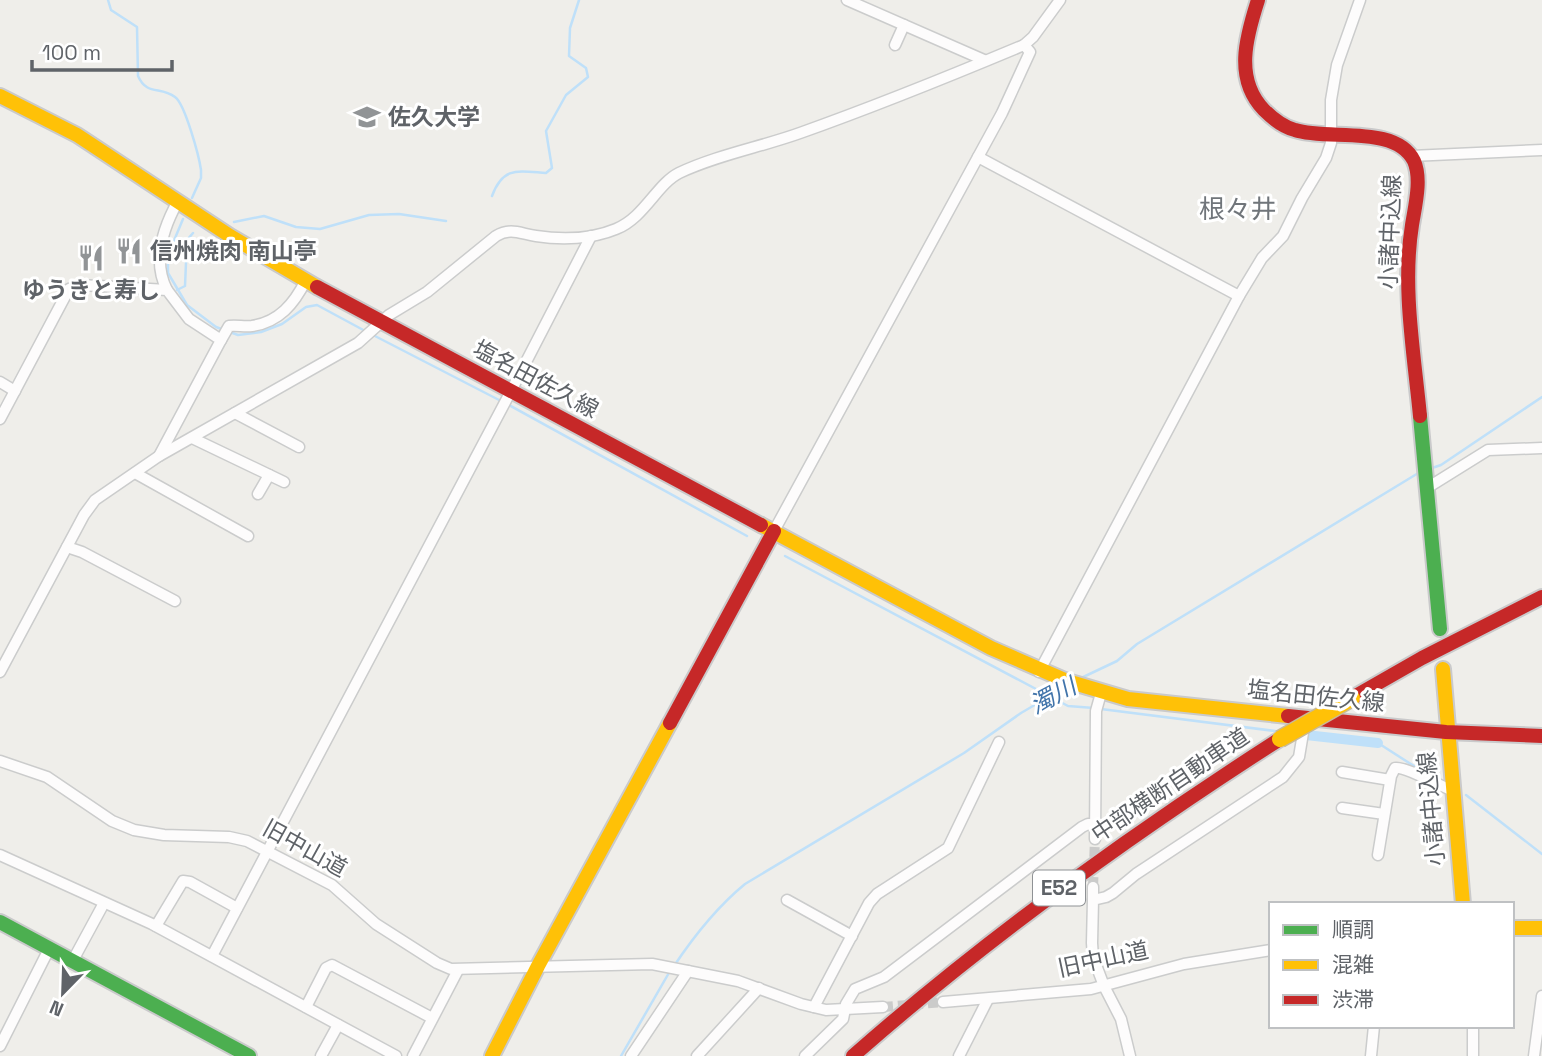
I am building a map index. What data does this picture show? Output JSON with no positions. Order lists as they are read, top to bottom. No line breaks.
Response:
{"streets":{"main road":["小諸中込線","塩名田佐久線","中部横断自動車道","E52"],"street":["旧中山道"]},"crossings":[["小諸中込線","塩名田佐久線"]],"districts":["根々井"],"water":["濁川"],"places":{"school or university":["佐久大学"],"restaurant":["信州焼肉 南山亭","ゆうきと寿し"]},"legend":["順調","混雑","渋滞"],"scale_bar":"100 m","north":"bottom left"}
